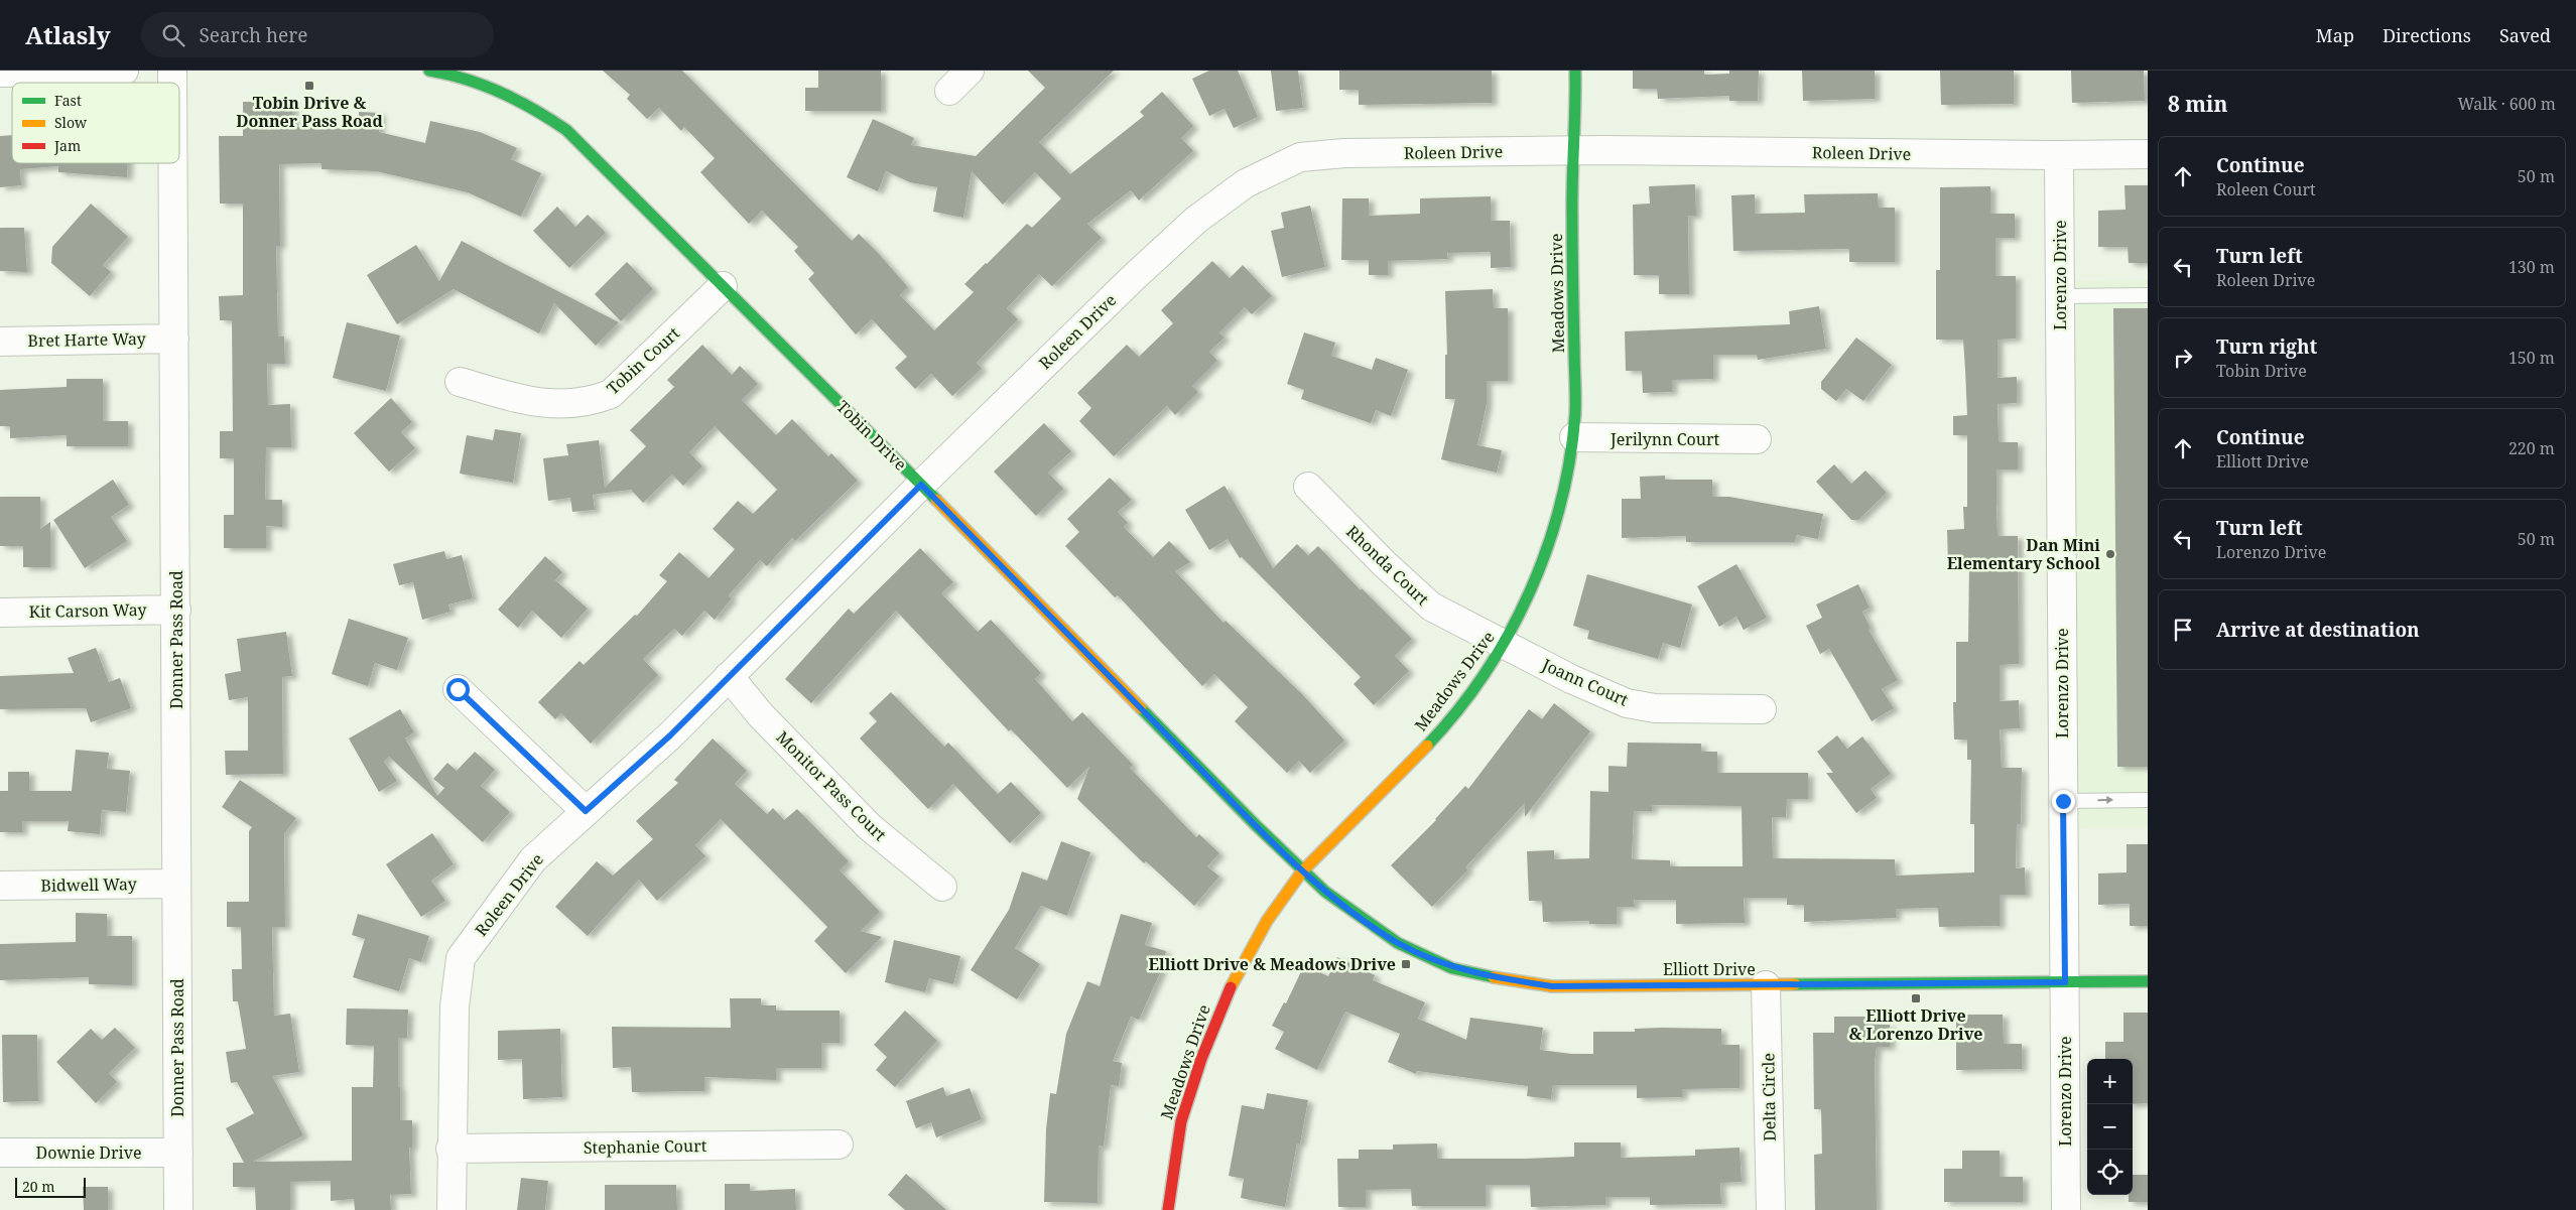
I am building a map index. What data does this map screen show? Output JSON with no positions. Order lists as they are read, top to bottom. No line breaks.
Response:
{"streets":{"street":["Roleen Drive","Lorenzo Drive","Meadows Drive","Bret Harte Way","Tobin Court","Tobin Drive","Jerilynn Court","Rhonda Court","Kit Carson Way","Donner Pass Road","Joann Court","Monitor Pass Court","Bidwell Way","Elliott Drive","Delta Circle","Stephanie Court","Downie Drive"]},"crossings":[["Roleen Drive","Lorenzo Drive"],["Roleen Drive","Meadows Drive"],["Roleen Drive","Tobin Drive"],["Roleen Drive","Monitor Pass Court"],["Roleen Drive","Stephanie Court"],["Lorenzo Drive","Elliott Drive"],["Meadows Drive","Tobin Drive"],["Meadows Drive","Jerilynn Court"],["Meadows Drive","Rhonda Court"],["Meadows Drive","Joann Court"],["Meadows Drive","Elliott Drive"],["Bret Harte Way","Donner Pass Road"],["Tobin Court","Tobin Drive"],["Tobin Drive","Elliott Drive"],["Rhonda Court","Joann Court"],["Kit Carson Way","Donner Pass Road"],["Donner Pass Road","Bidwell Way"],["Donner Pass Road","Downie Drive"],["Elliott Drive","Delta Circle"]],"places":{"transit":["Tobin Drive & Donner Pass Road","Elliott Drive & Meadows Drive","Elliott Drive & Lorenzo Drive"],"other":["Dan Mini Elementary School"]},"legend":["Fast","Slow","Jam"],"scale_bar":"20 m","page":{"header":"Atlasly","search":"Search here","nav":["Map","Directions","Saved"],"heading":["8 min","Walk · 600 m"],"list":[["Continue","Roleen Court","50 m"],["Turn left","Roleen Drive","130 m"],["Turn right","Tobin Drive","150 m"],["Continue","Elliott Drive","220 m"],["Turn left","Lorenzo Drive","50 m"],"Arrive at destination"],"map_buttons":["+","−"],"scale":"20 m"}}
